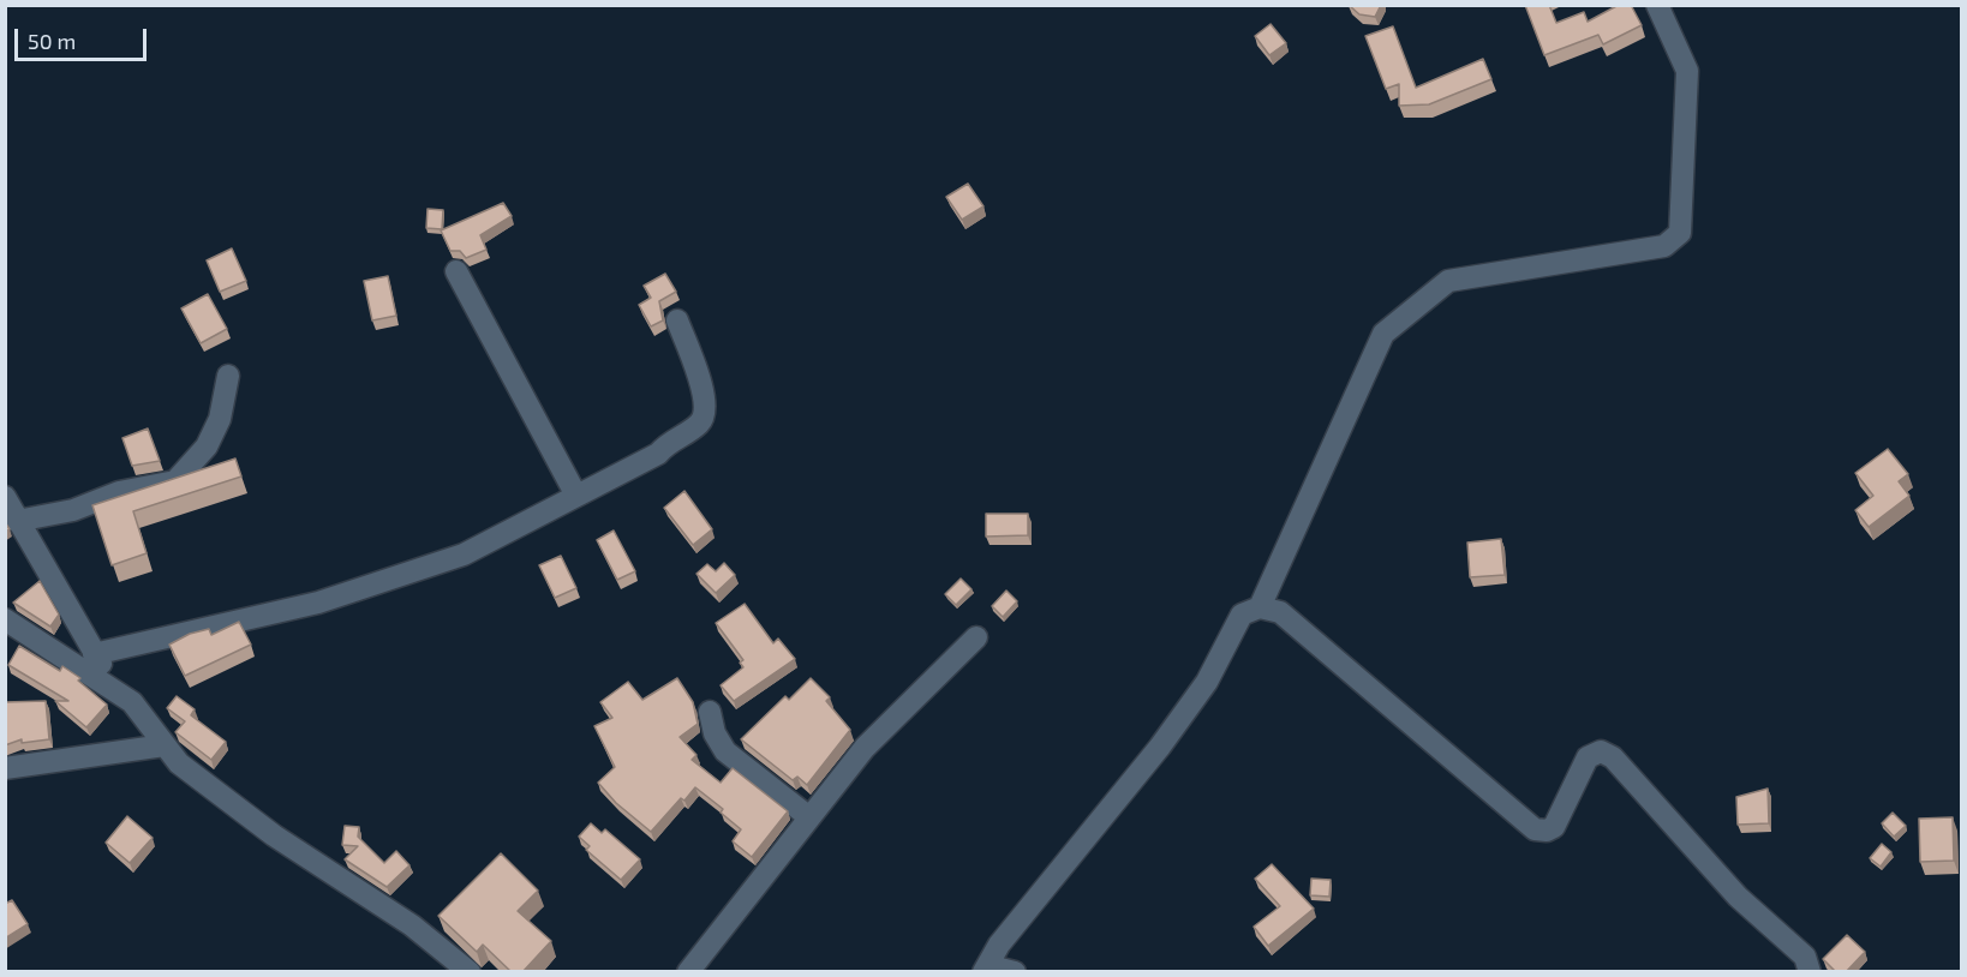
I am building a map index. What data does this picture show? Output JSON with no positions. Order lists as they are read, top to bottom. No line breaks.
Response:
{"scale_bar":"50 m"}
